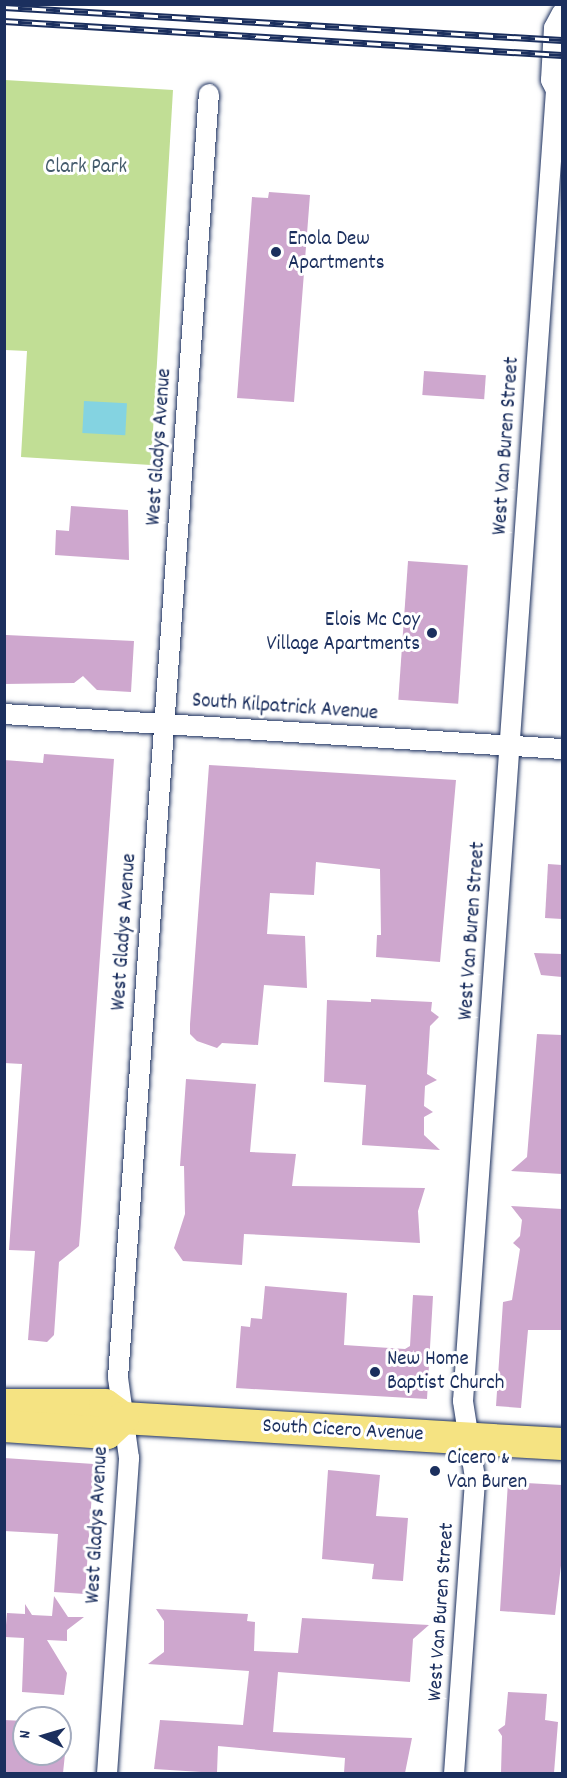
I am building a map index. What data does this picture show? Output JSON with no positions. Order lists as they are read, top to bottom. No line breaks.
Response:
{"streets":{"main road":["South Cicero Avenue"],"street":["West Van Buren Street","West Gladys Avenue","South Kilpatrick Avenue"]},"crossings":[["West Van Buren Street","South Kilpatrick Avenue"],["West Van Buren Street","South Cicero Avenue"],["West Gladys Avenue","South Kilpatrick Avenue"],["West Gladys Avenue","South Cicero Avenue"]],"parks":["Clark Park"],"places":["Enola Dew Apartments","Elois Mc Coy Village Apartments","New Home Baptist Church","Cicero & Van Buren"],"north":"left"}
